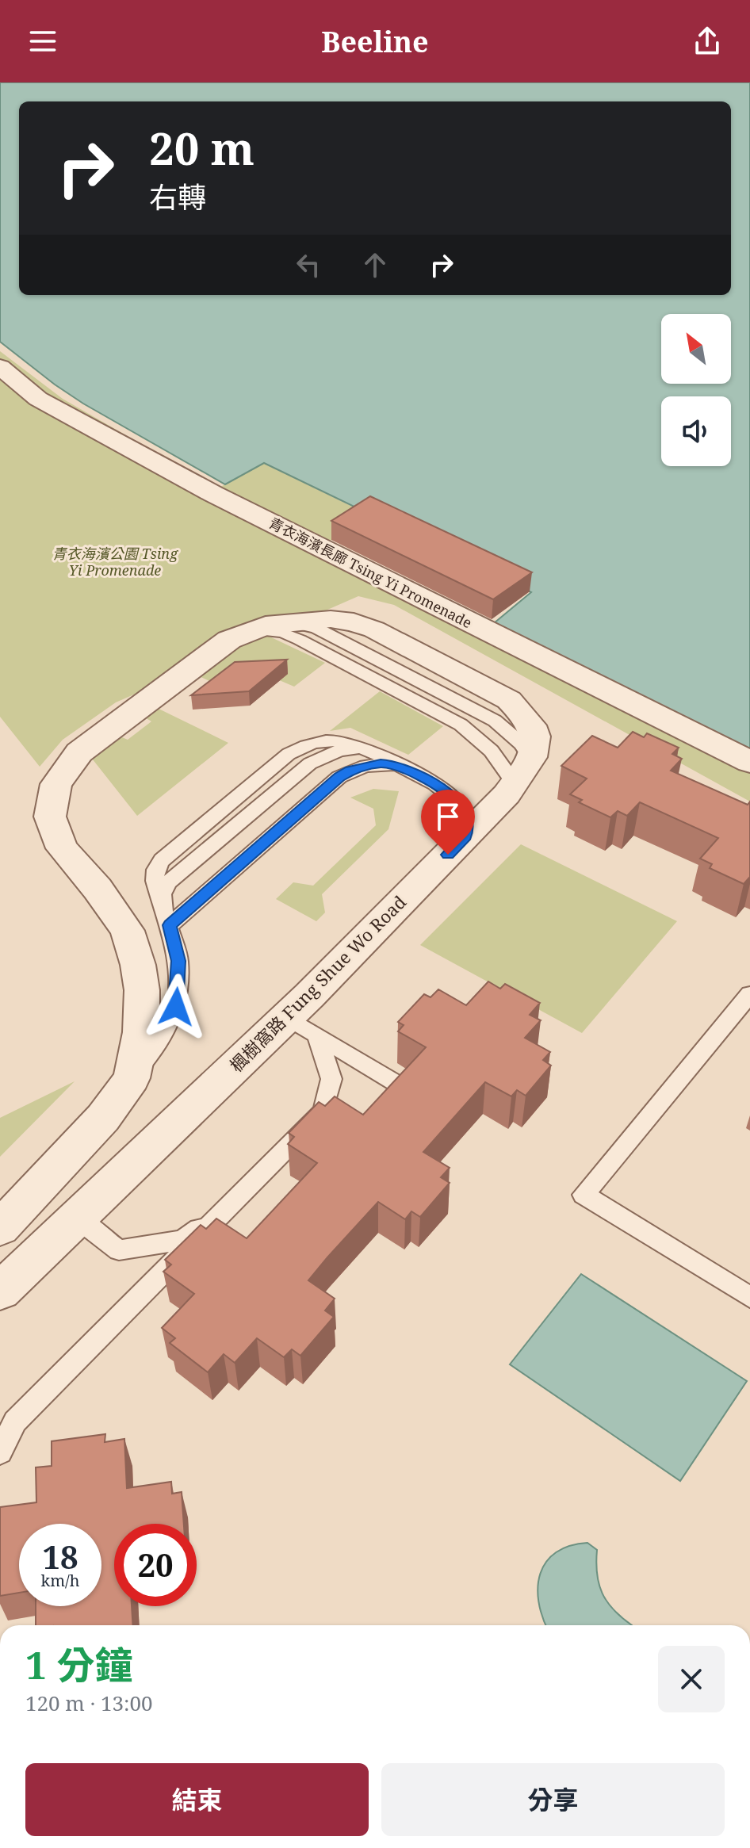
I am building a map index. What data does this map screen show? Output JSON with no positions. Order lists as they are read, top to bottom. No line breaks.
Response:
{"streets":{"street":["青衣海濱長廊 Tsing Yi Promenade","楓樹窩路 Fung Shue Wo Road"]},"parks":["青衣海濱公園 Tsing Yi Promenade"],"north":"top left","page":{"header":"Beeline","turn":["20 m","右轉"],"speed":"18 km/h","limit":"20","heading":["1 分鐘","120 m · 13:00"],"buttons":["結束","分享"]}}
